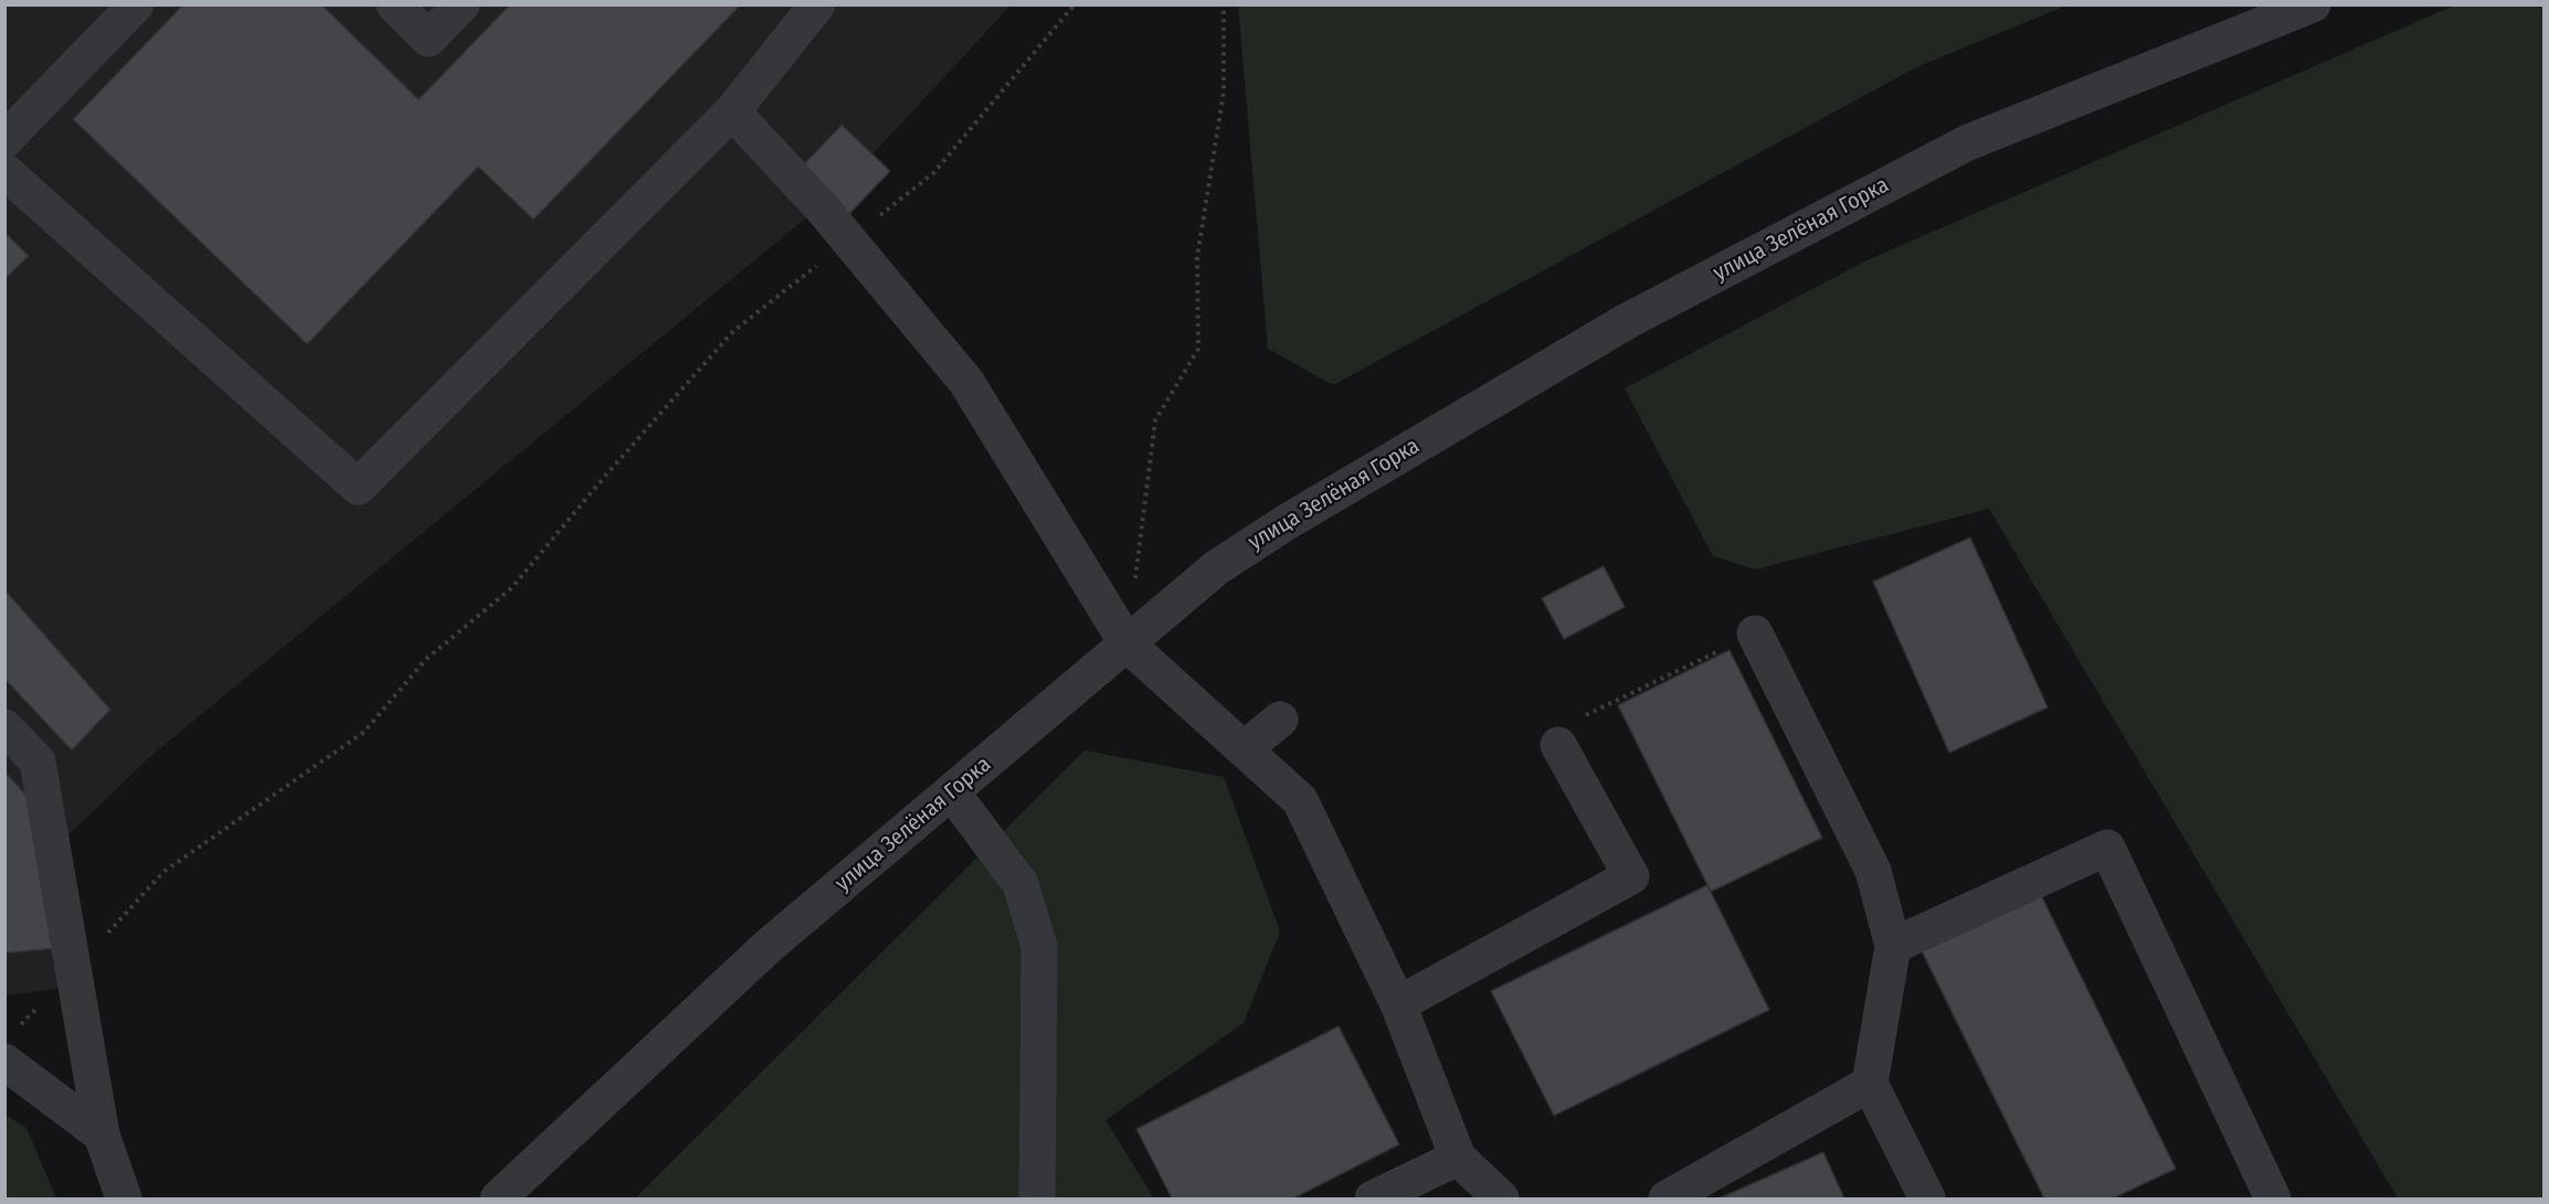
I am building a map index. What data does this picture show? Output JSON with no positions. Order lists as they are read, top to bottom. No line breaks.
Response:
{"streets":{"street":["улица Зелёная Горка"]}}
